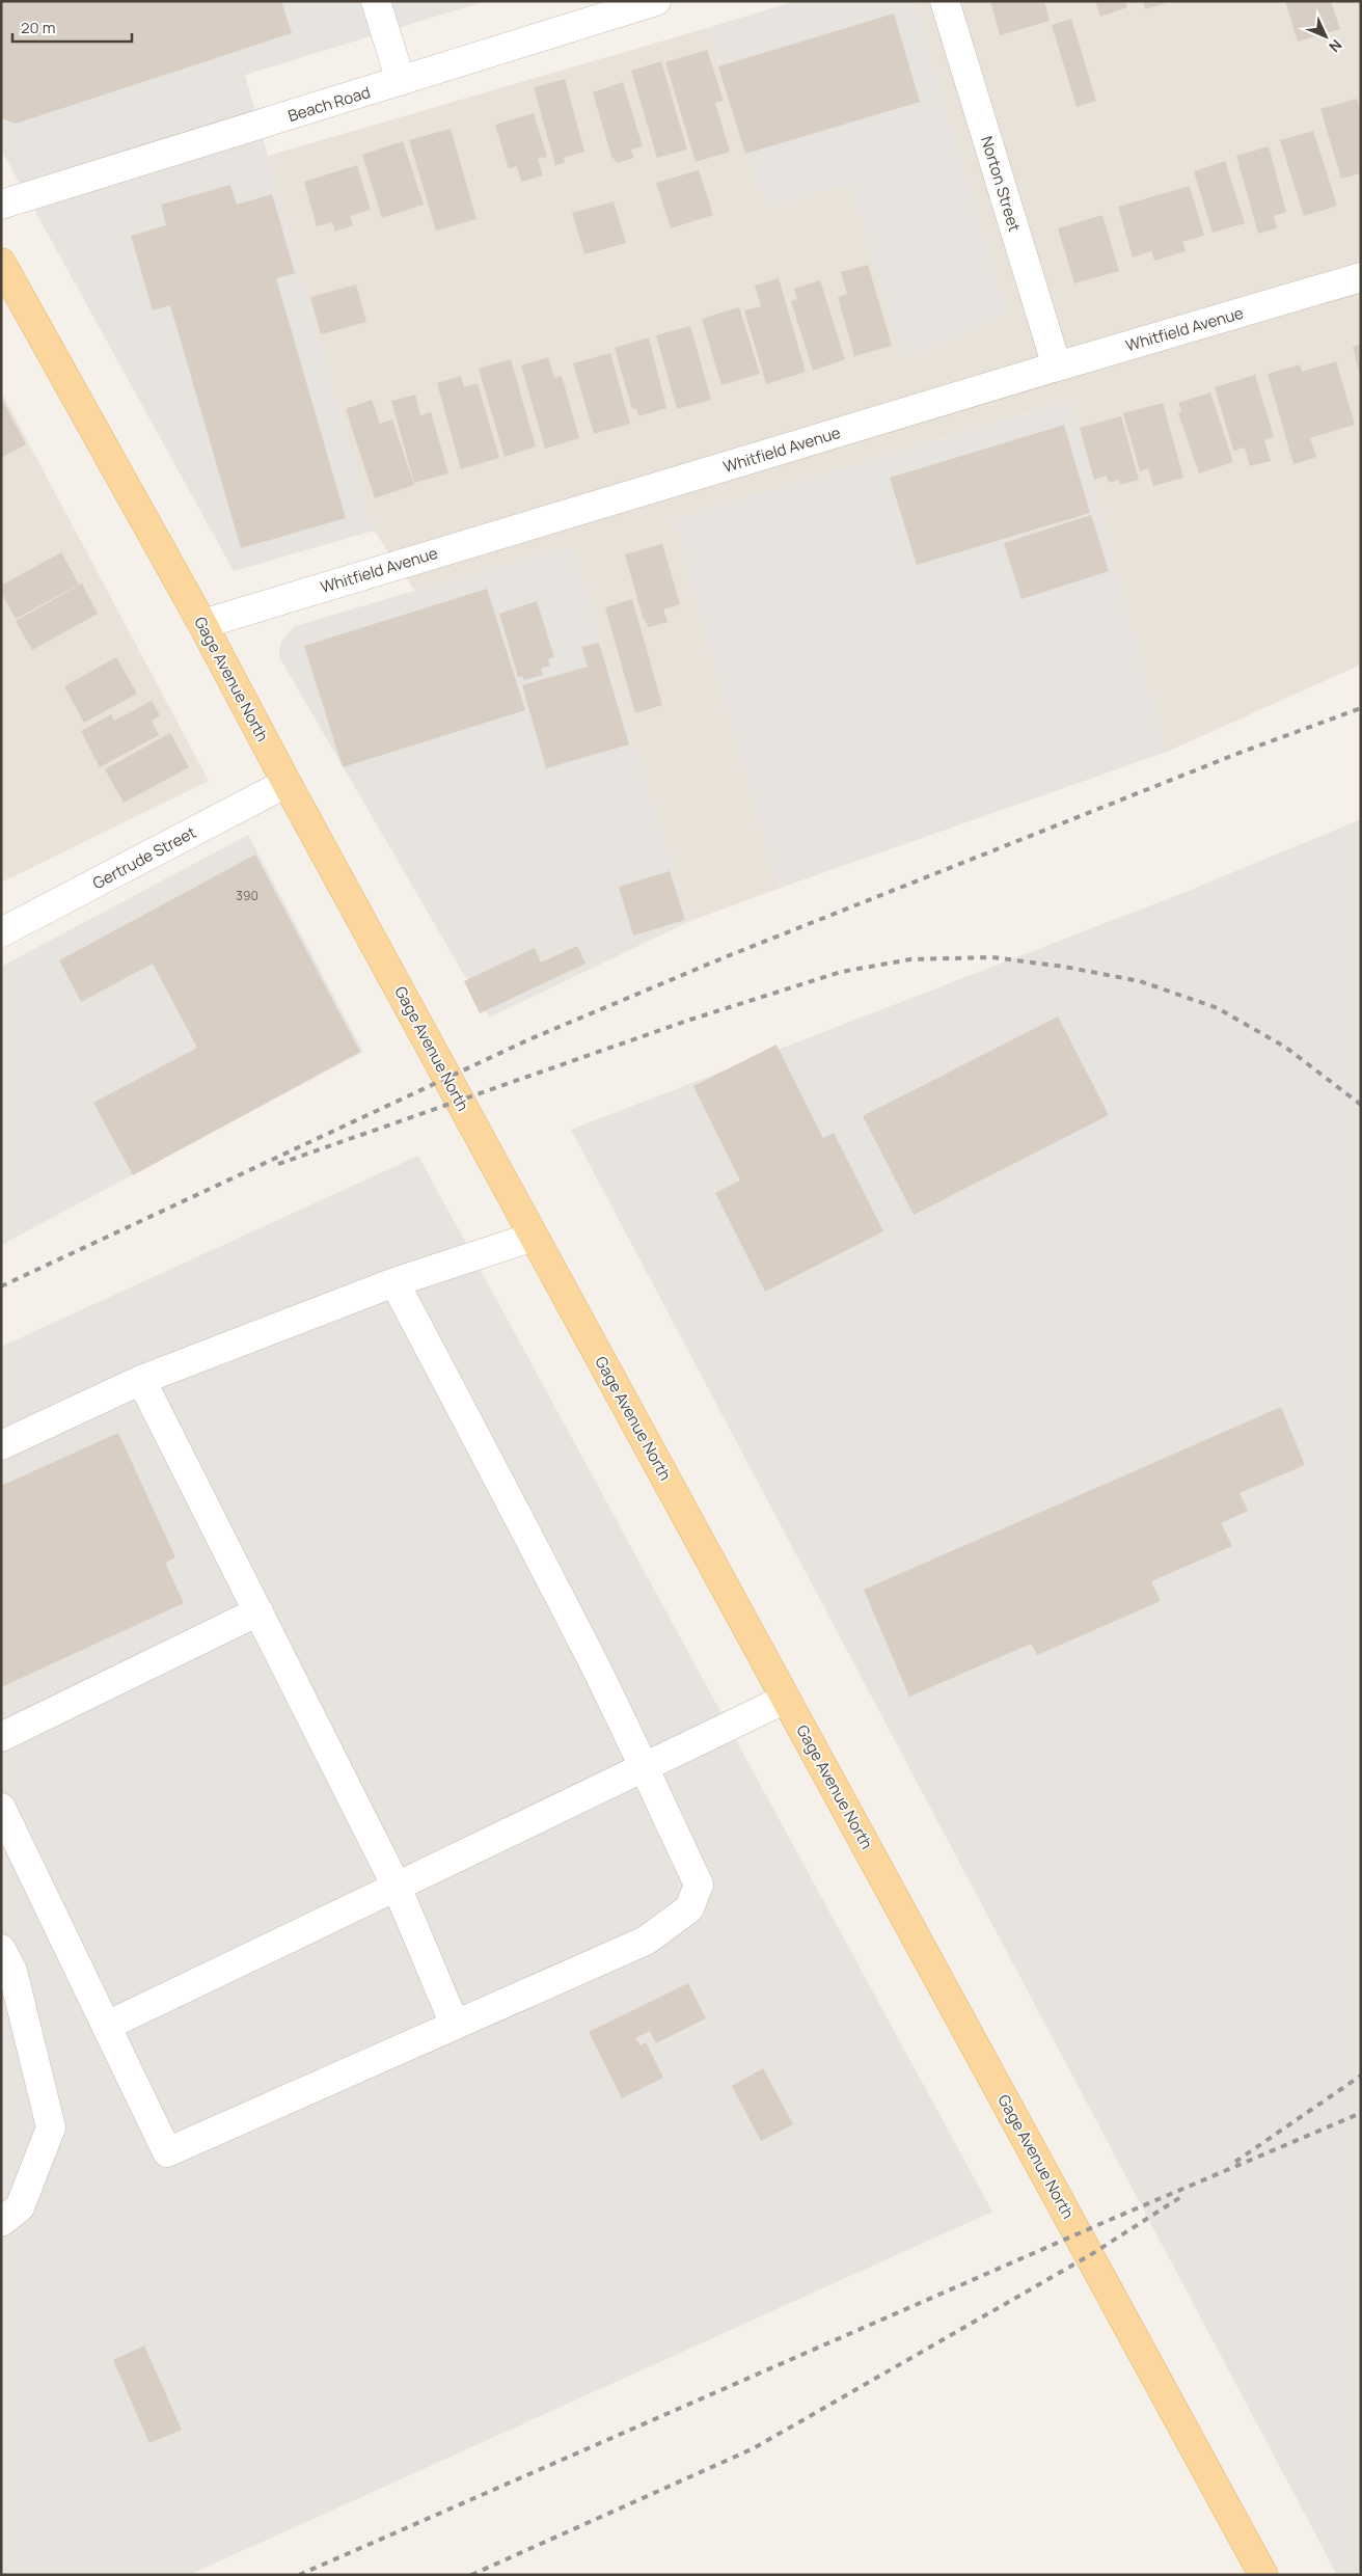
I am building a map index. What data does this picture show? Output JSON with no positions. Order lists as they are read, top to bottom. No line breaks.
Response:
{"streets":{"main road":["Gage Avenue North"],"street":["Beach Road","Norton Street","Whitfield Avenue","Gertrude Street"]},"crossings":[["Norton Street","Whitfield Avenue"],["Whitfield Avenue","Gage Avenue North"],["Gage Avenue North","Gertrude Street"]],"house_numbers":["390"],"scale_bar":"20 m","north":"bottom right"}
